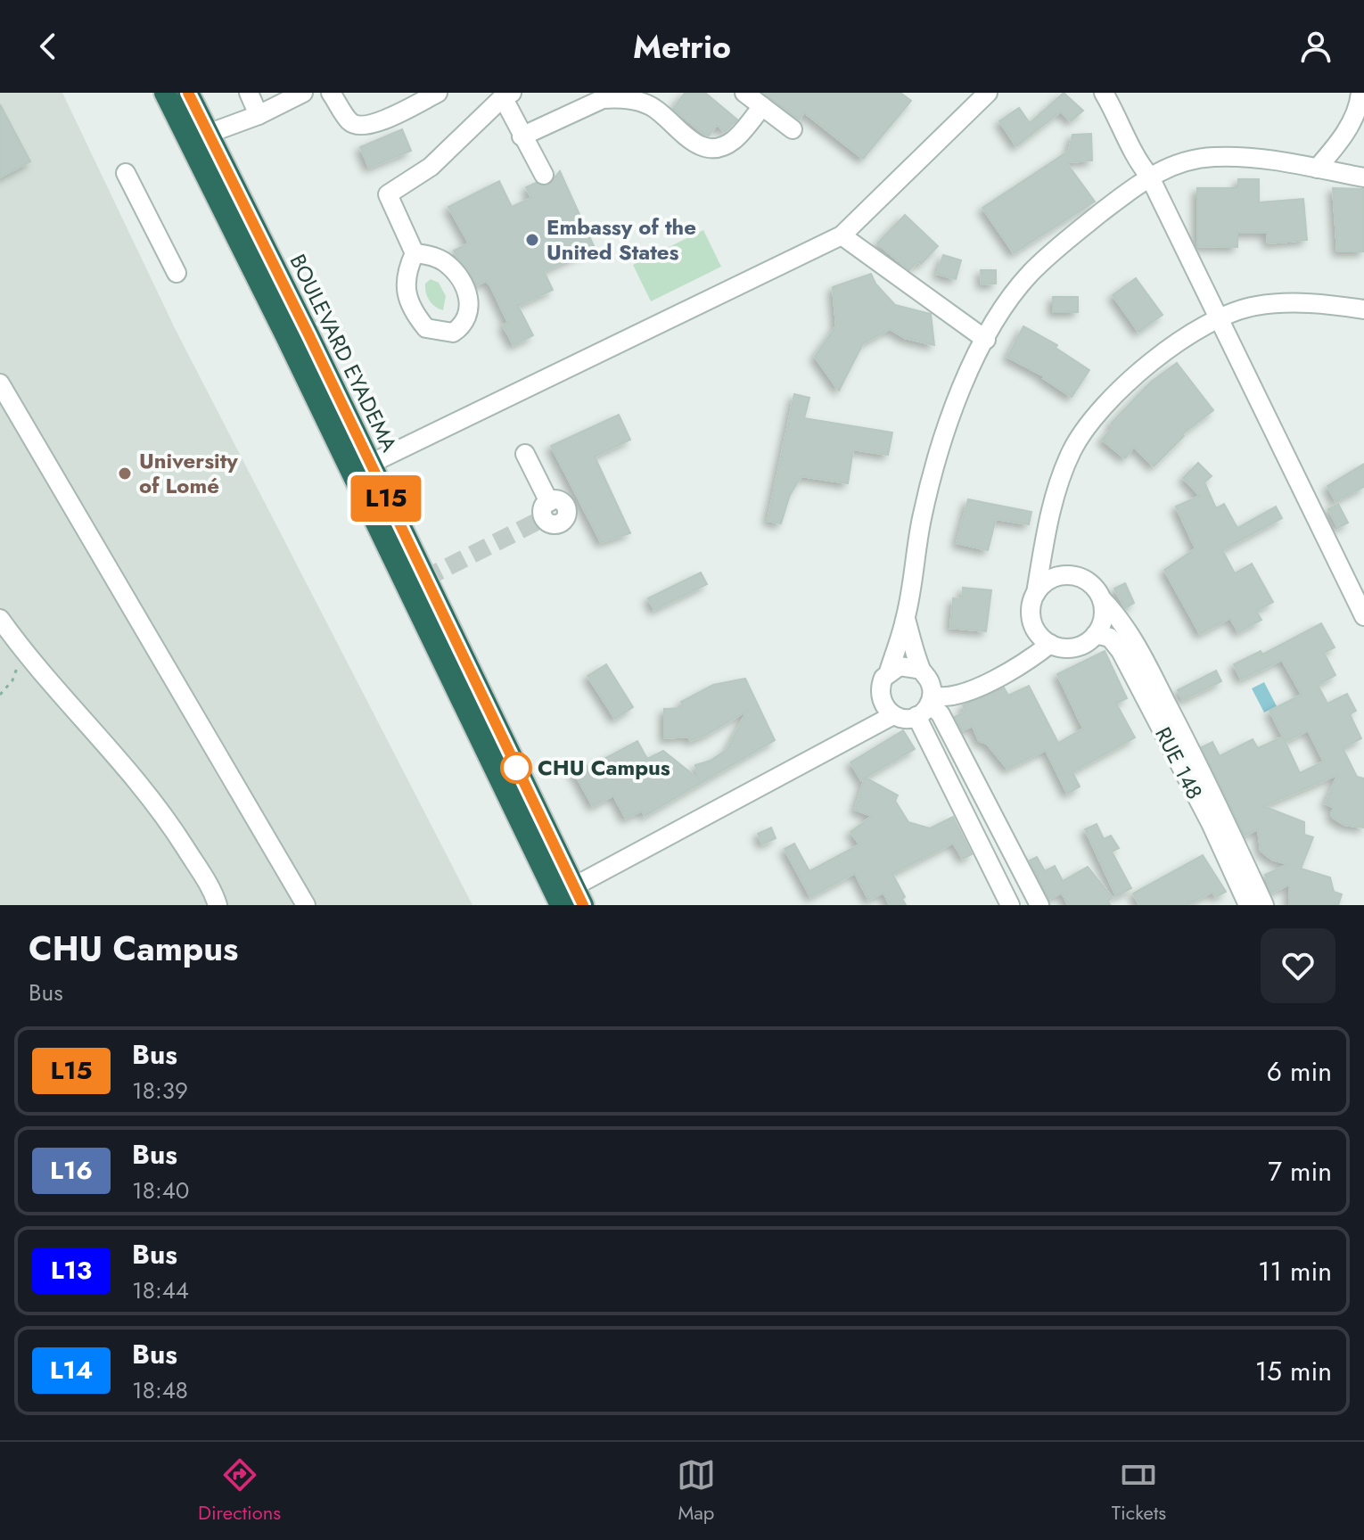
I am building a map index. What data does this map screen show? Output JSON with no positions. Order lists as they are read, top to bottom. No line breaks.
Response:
{"streets":{"highway":["BOULEVARD EYADEMA"],"street":["RUE 148"]},"places":["Embassy of the United States","University of Lomé","CHU Campus"],"lines":["bus line L15"],"page":{"header":"Metrio","on_map":"L15","heading":["CHU Campus","Bus"],"list":[{"mark":"L15","name":"Bus","note":"18:39","value":"6 min"},{"mark":"L16","name":"Bus","note":"18:40","value":"7 min"},{"mark":"L13","name":"Bus","note":"18:44","value":"11 min"},{"mark":"L14","name":"Bus","note":"18:48","value":"15 min"}],"tabs":["Directions","Map","Tickets"]}}
